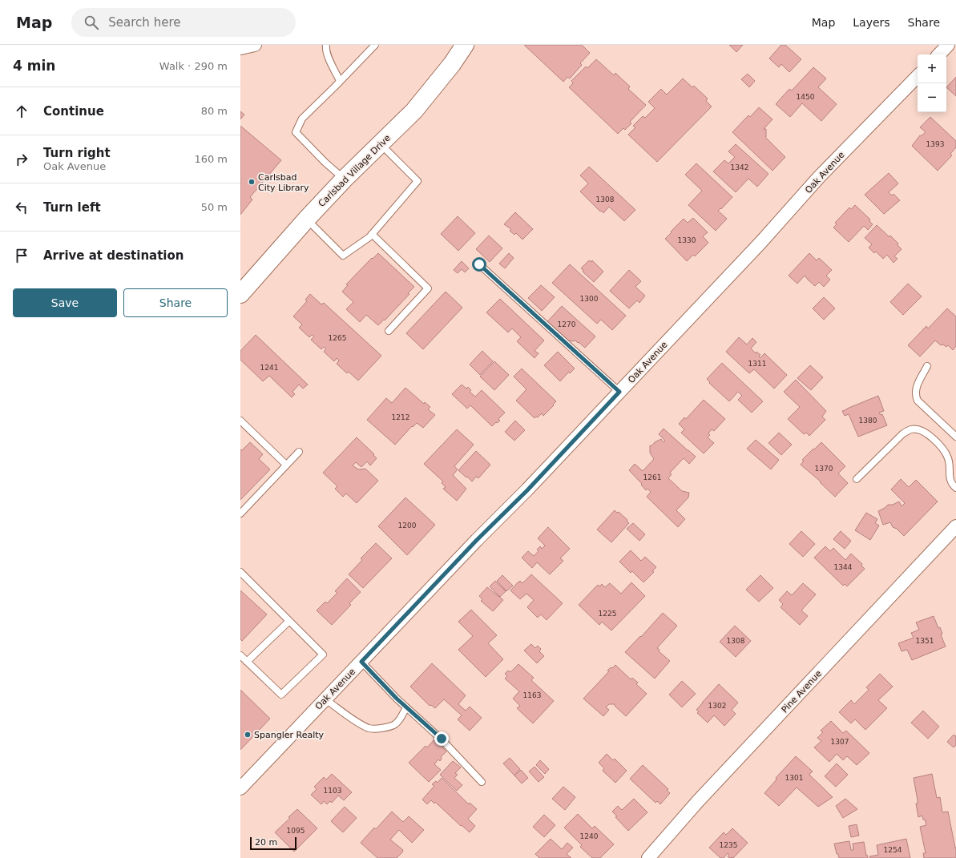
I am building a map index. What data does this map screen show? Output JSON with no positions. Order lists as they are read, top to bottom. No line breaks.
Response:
{"streets":{"main road":["Carlsbad Village Drive"],"street":["Oak Avenue","Pine Avenue"]},"places":["Carlsbad City Library","Spangler Realty"],"house_numbers":["1450","1393","1342","1308","1330","1300","1270","1265","1311","1241","1212","1380","1370","1261","1200","1344","1225","1308","1351","1163","1302","1307","1301","1103","1095","1240","1235","1254"],"scale_bar":"20 m","page":{"header":"Map","search":"Search here","nav":["Map","Layers","Share"],"heading":["4 min","Walk · 290 m"],"map_buttons":["+","−"],"list":[["Continue","80 m"],["Turn right","Oak Avenue","160 m"],["Turn left","50 m"],"Arrive at destination"],"buttons":["Save","Share"],"scale":"20 m"}}
